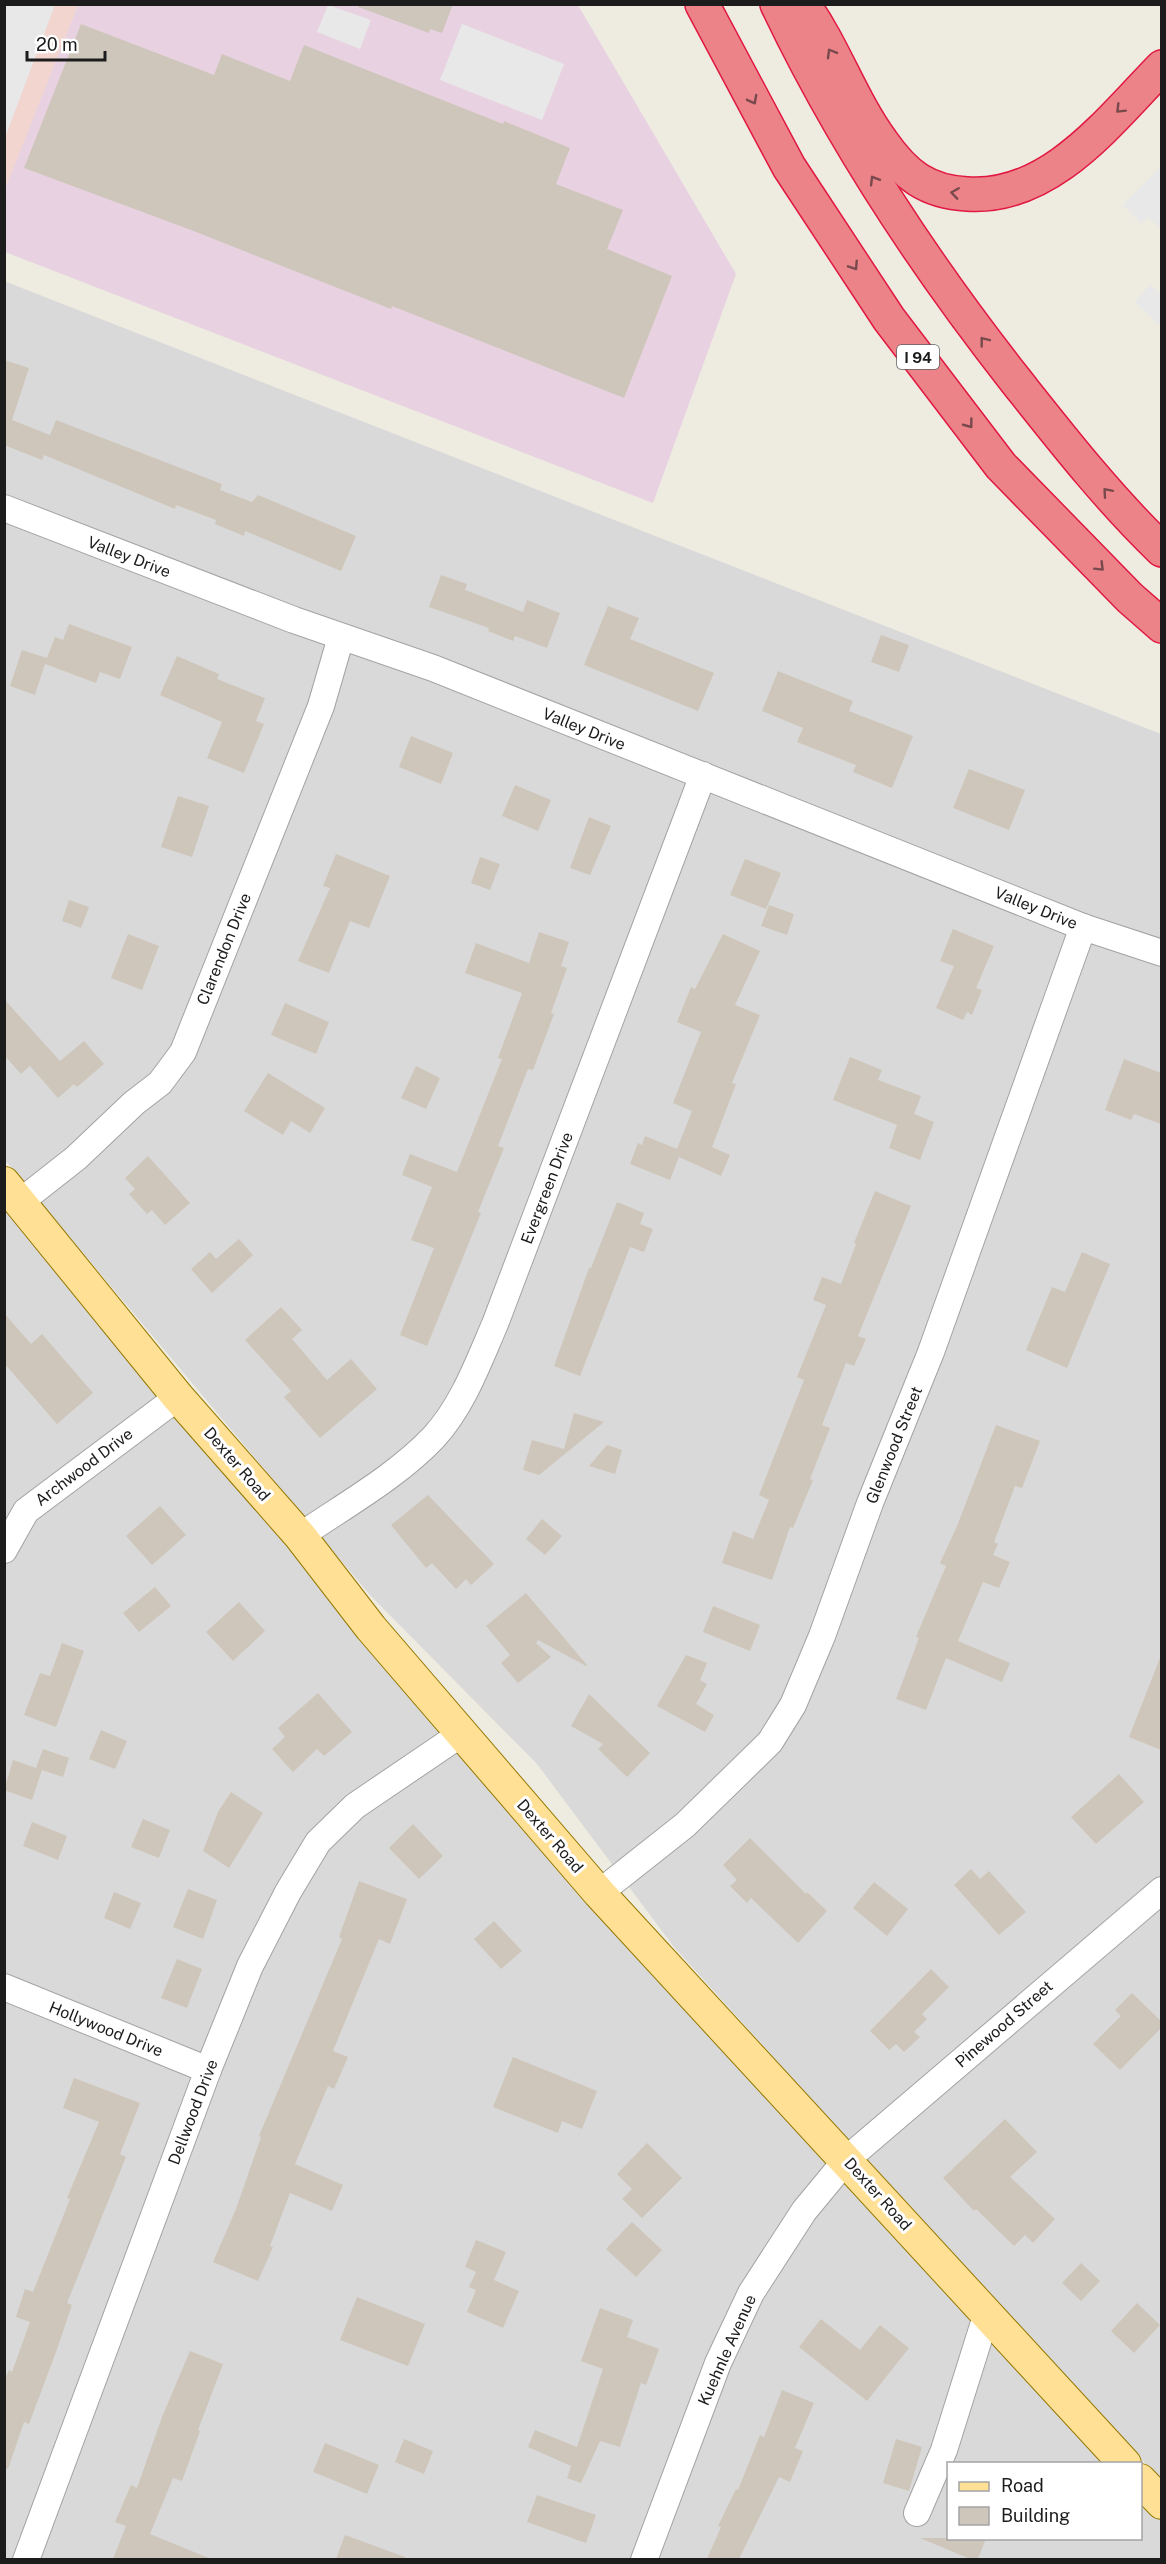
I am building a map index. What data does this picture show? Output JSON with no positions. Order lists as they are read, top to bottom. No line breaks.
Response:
{"streets":{"highway":["I 94"],"main road":["Dexter Road"],"street":["Valley Drive","Clarendon Drive","Evergreen Drive","Glenwood Street","Archwood Drive","Pinewood Street","Hollywood Drive","Dellwood Drive","Kuehnle Avenue"]},"crossings":[["Valley Drive","Clarendon Drive"],["Valley Drive","Evergreen Drive"],["Valley Drive","Glenwood Street"],["Clarendon Drive","Dexter Road"],["Evergreen Drive","Dexter Road"],["Glenwood Street","Dexter Road"],["Dexter Road","Archwood Drive"],["Dexter Road","Pinewood Street"],["Dexter Road","Dellwood Drive"],["Dexter Road","Kuehnle Avenue"],["Pinewood Street","Kuehnle Avenue"],["Hollywood Drive","Dellwood Drive"]],"legend":["Road","Building"],"scale_bar":"20 m"}
